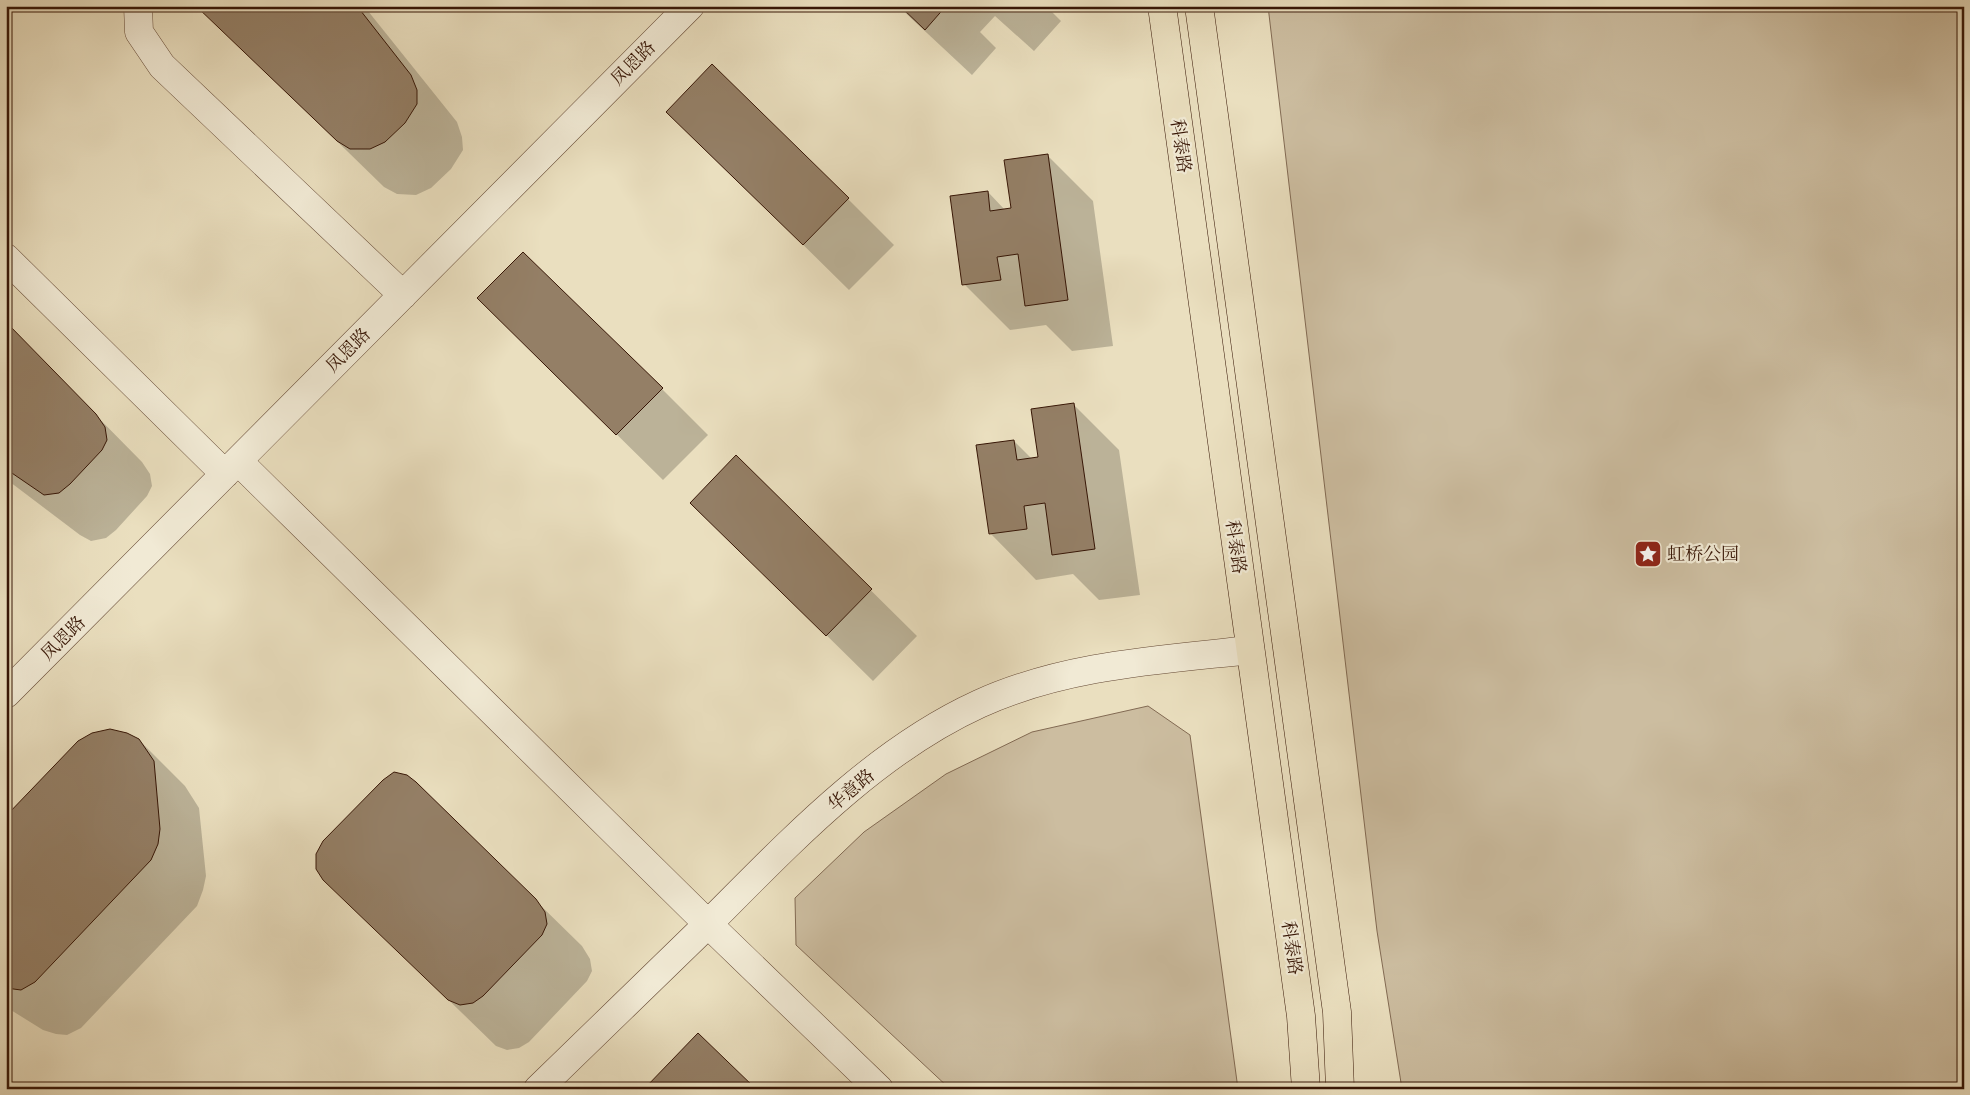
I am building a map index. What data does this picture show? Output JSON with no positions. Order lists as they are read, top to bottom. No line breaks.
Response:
{"streets":{"main road":["科泰路"],"street":["凤恩路","华意路"]},"crossings":[["科泰路","华意路"]],"places":{"place":["虹桥公园"]}}
